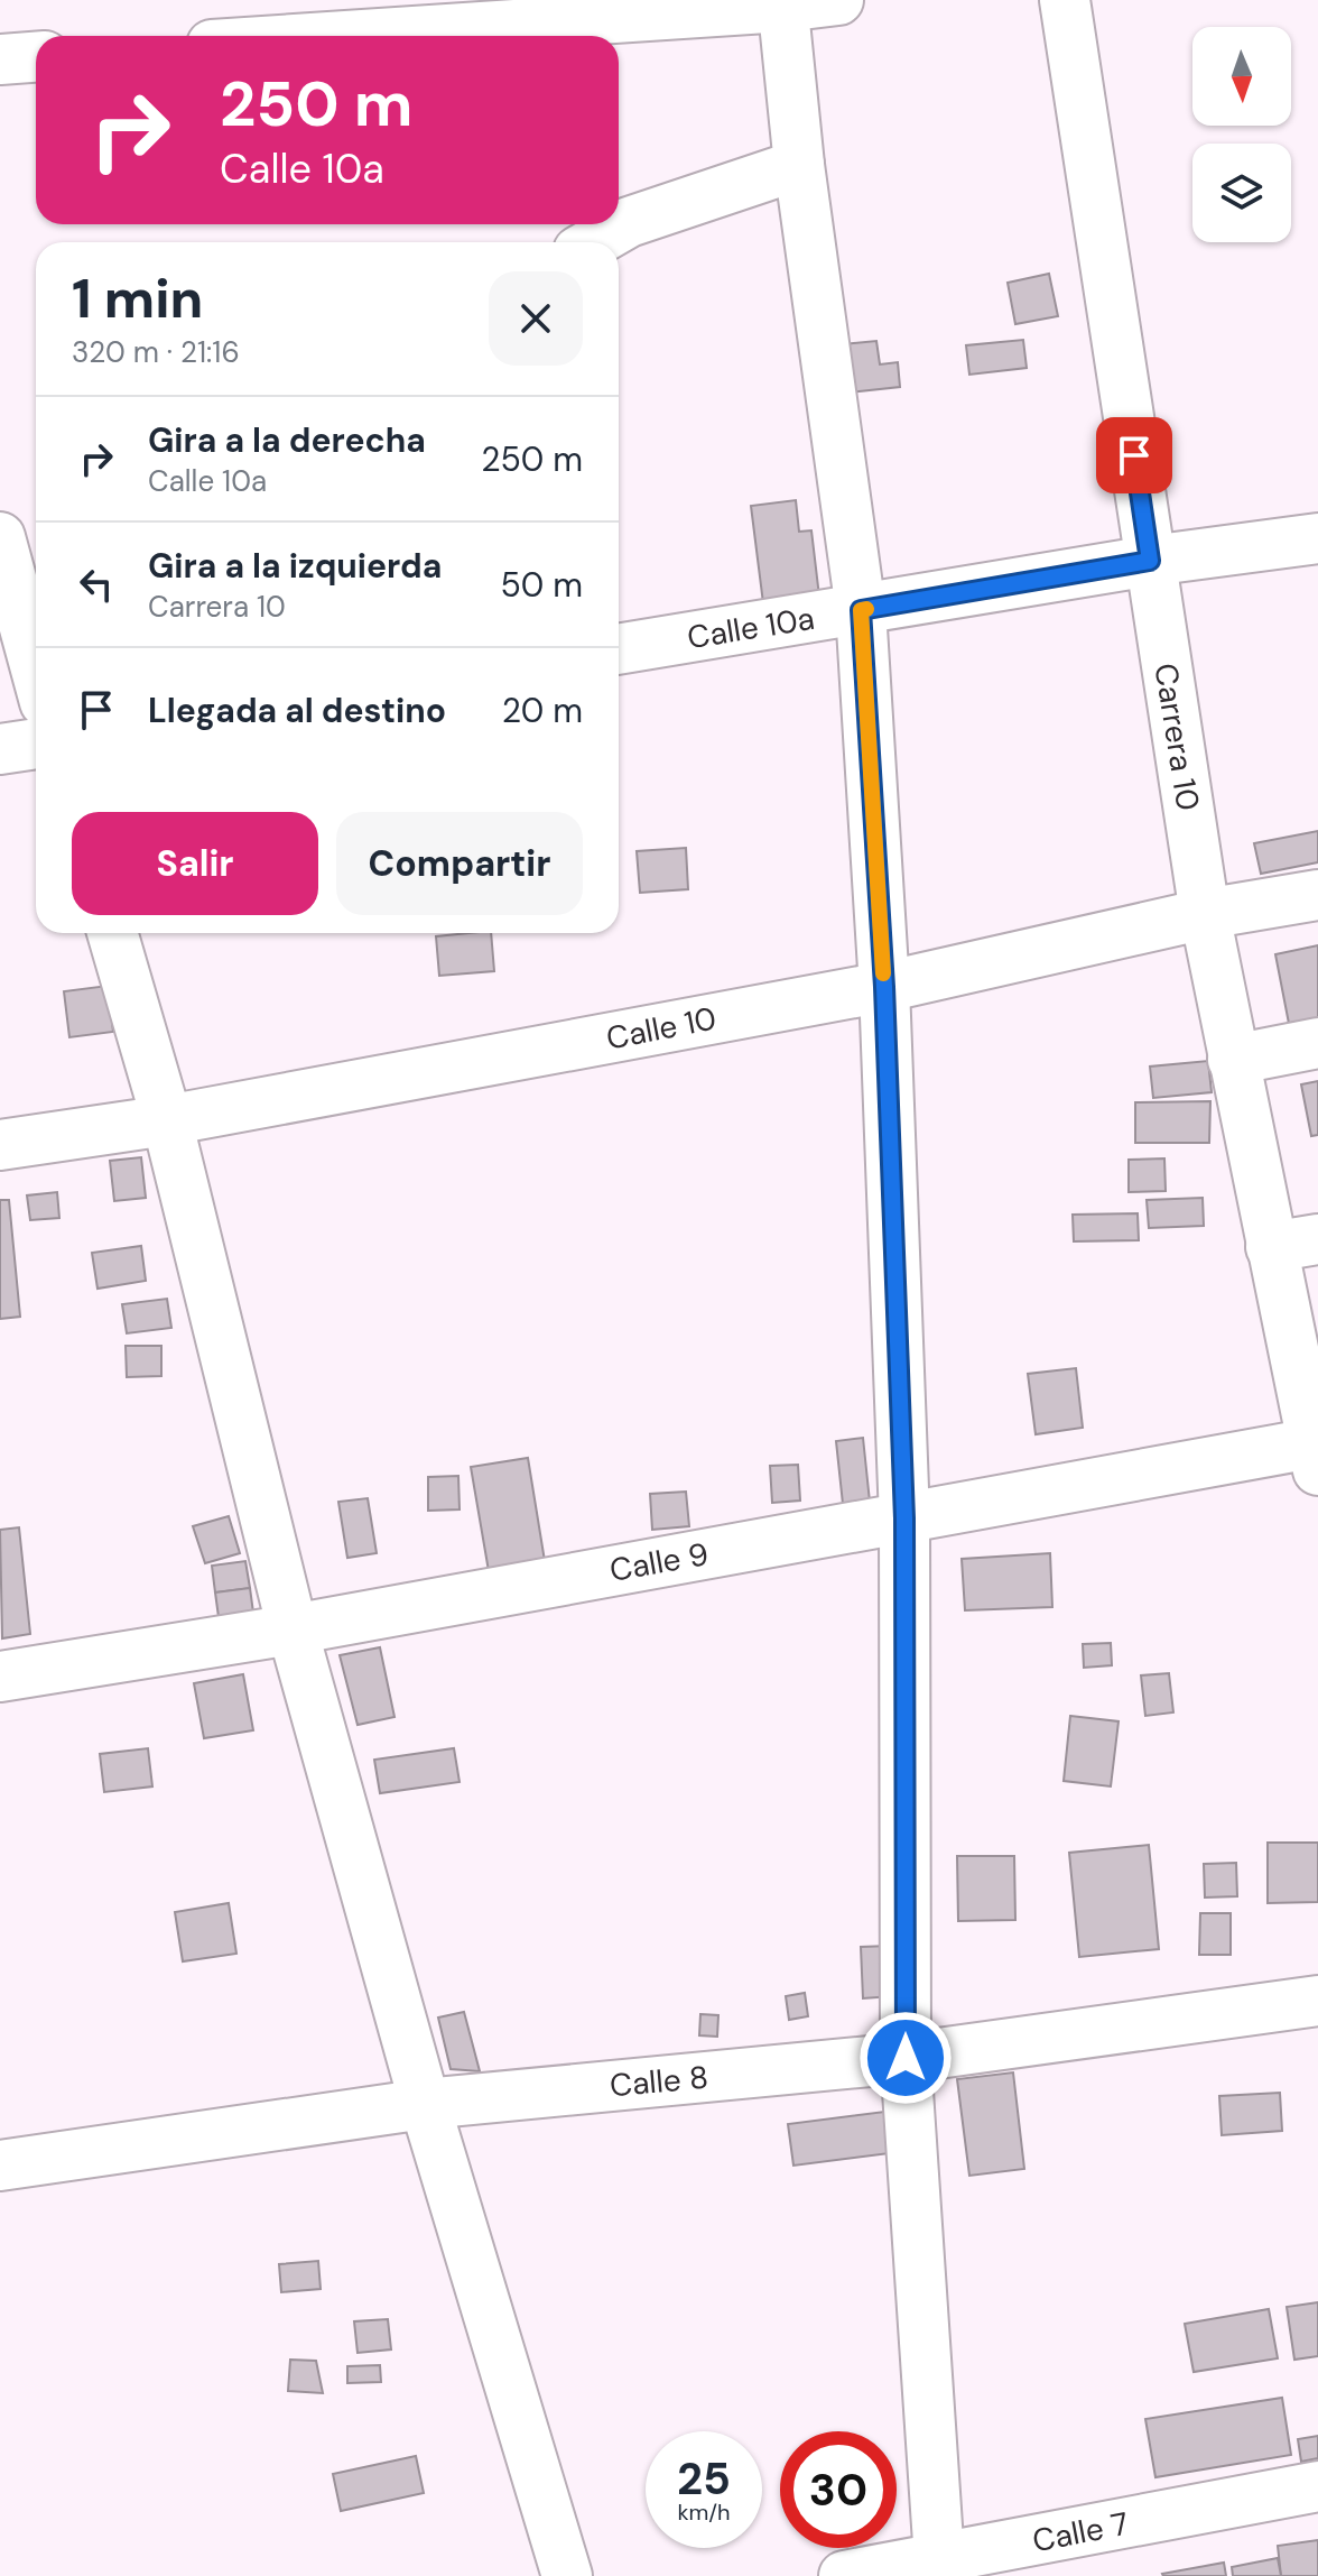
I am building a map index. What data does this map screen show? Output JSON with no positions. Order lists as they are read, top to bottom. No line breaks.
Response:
{"streets":{"street":["Calle 10a","Carrera 10","Calle 10","Calle 9","Calle 8","Calle 7"]},"crossings":[["Calle 10a","Carrera 10"],["Carrera 10","Calle 10"],["Carrera 10","Calle 9"]],"north":"bottom","page":{"turn":["250 m","Calle 10a"],"heading":["1 min","320 m · 21:16"],"list":[{"name":"Gira a la derecha","note":"Calle 10a","value":"250 m"},{"name":"Gira a la izquierda","note":"Carrera 10","value":"50 m"},{"name":"Llegada al destino","value":"20 m"}],"buttons":["Salir","Compartir"],"speed":"25 km/h","limit":"30"}}
